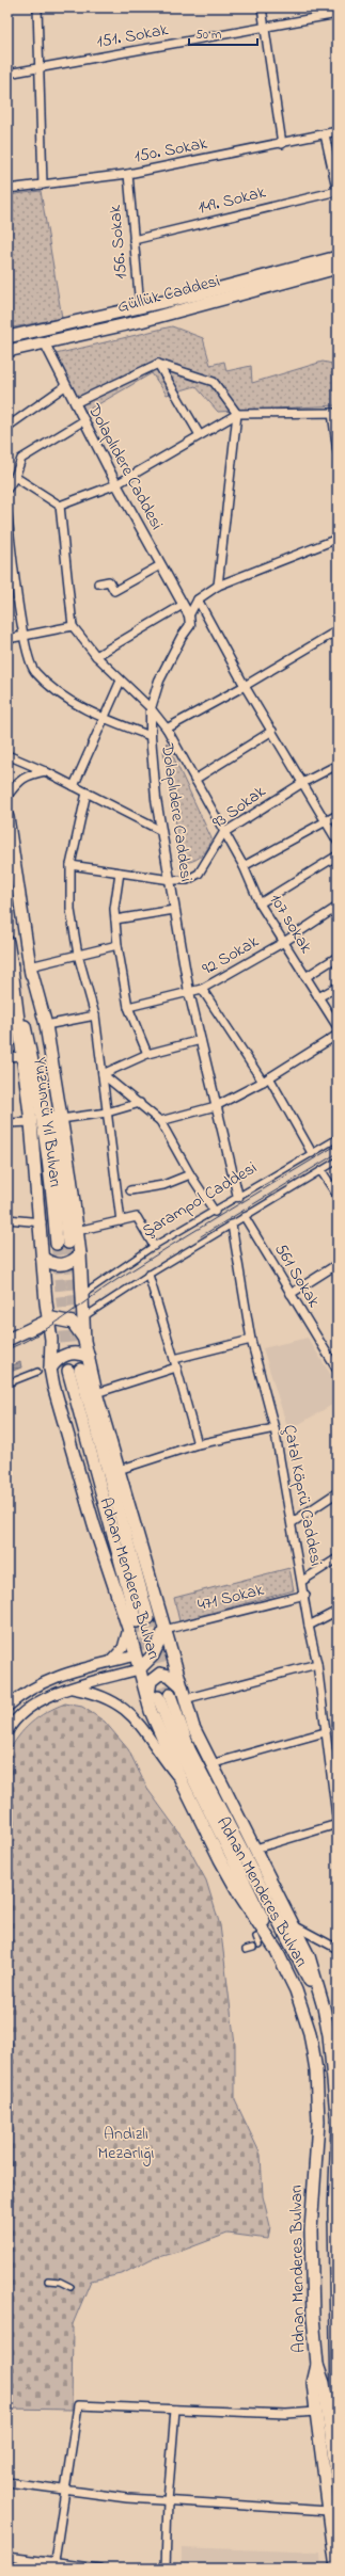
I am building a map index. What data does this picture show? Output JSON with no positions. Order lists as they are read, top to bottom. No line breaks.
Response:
{"streets":{"main road":["Güllük Caddesi","Yüzüncü Yıl Bulvarı","Adnan Menderes Bulvarı"],"street":["151. Sokak","150. Sokak","149. Sokak","156. Sokak","Dolaplıdere Caddesi","93 Sokak","107 sokak","92 Sokak","Şarampol Caddesi","561 Sokak","Çatal Köprü Caddesi","471 Sokak"]},"crossings":[["150. Sokak","156. Sokak"],["149. Sokak","156. Sokak"],["156. Sokak","Güllük Caddesi"],["Güllük Caddesi","Dolaplıdere Caddesi"],["Dolaplıdere Caddesi","93 Sokak"],["Dolaplıdere Caddesi","107 sokak"],["Dolaplıdere Caddesi","92 Sokak"],["Dolaplıdere Caddesi","Şarampol Caddesi"],["93 Sokak","107 sokak"],["107 sokak","92 Sokak"],["Yüzüncü Yıl Bulvarı","Şarampol Caddesi"],["Yüzüncü Yıl Bulvarı","Adnan Menderes Bulvarı"],["Çatal Köprü Caddesi","471 Sokak"],["Adnan Menderes Bulvarı","471 Sokak"]],"parks":["Andızlı Mezarlığı"],"scale_bar":"50 m"}
